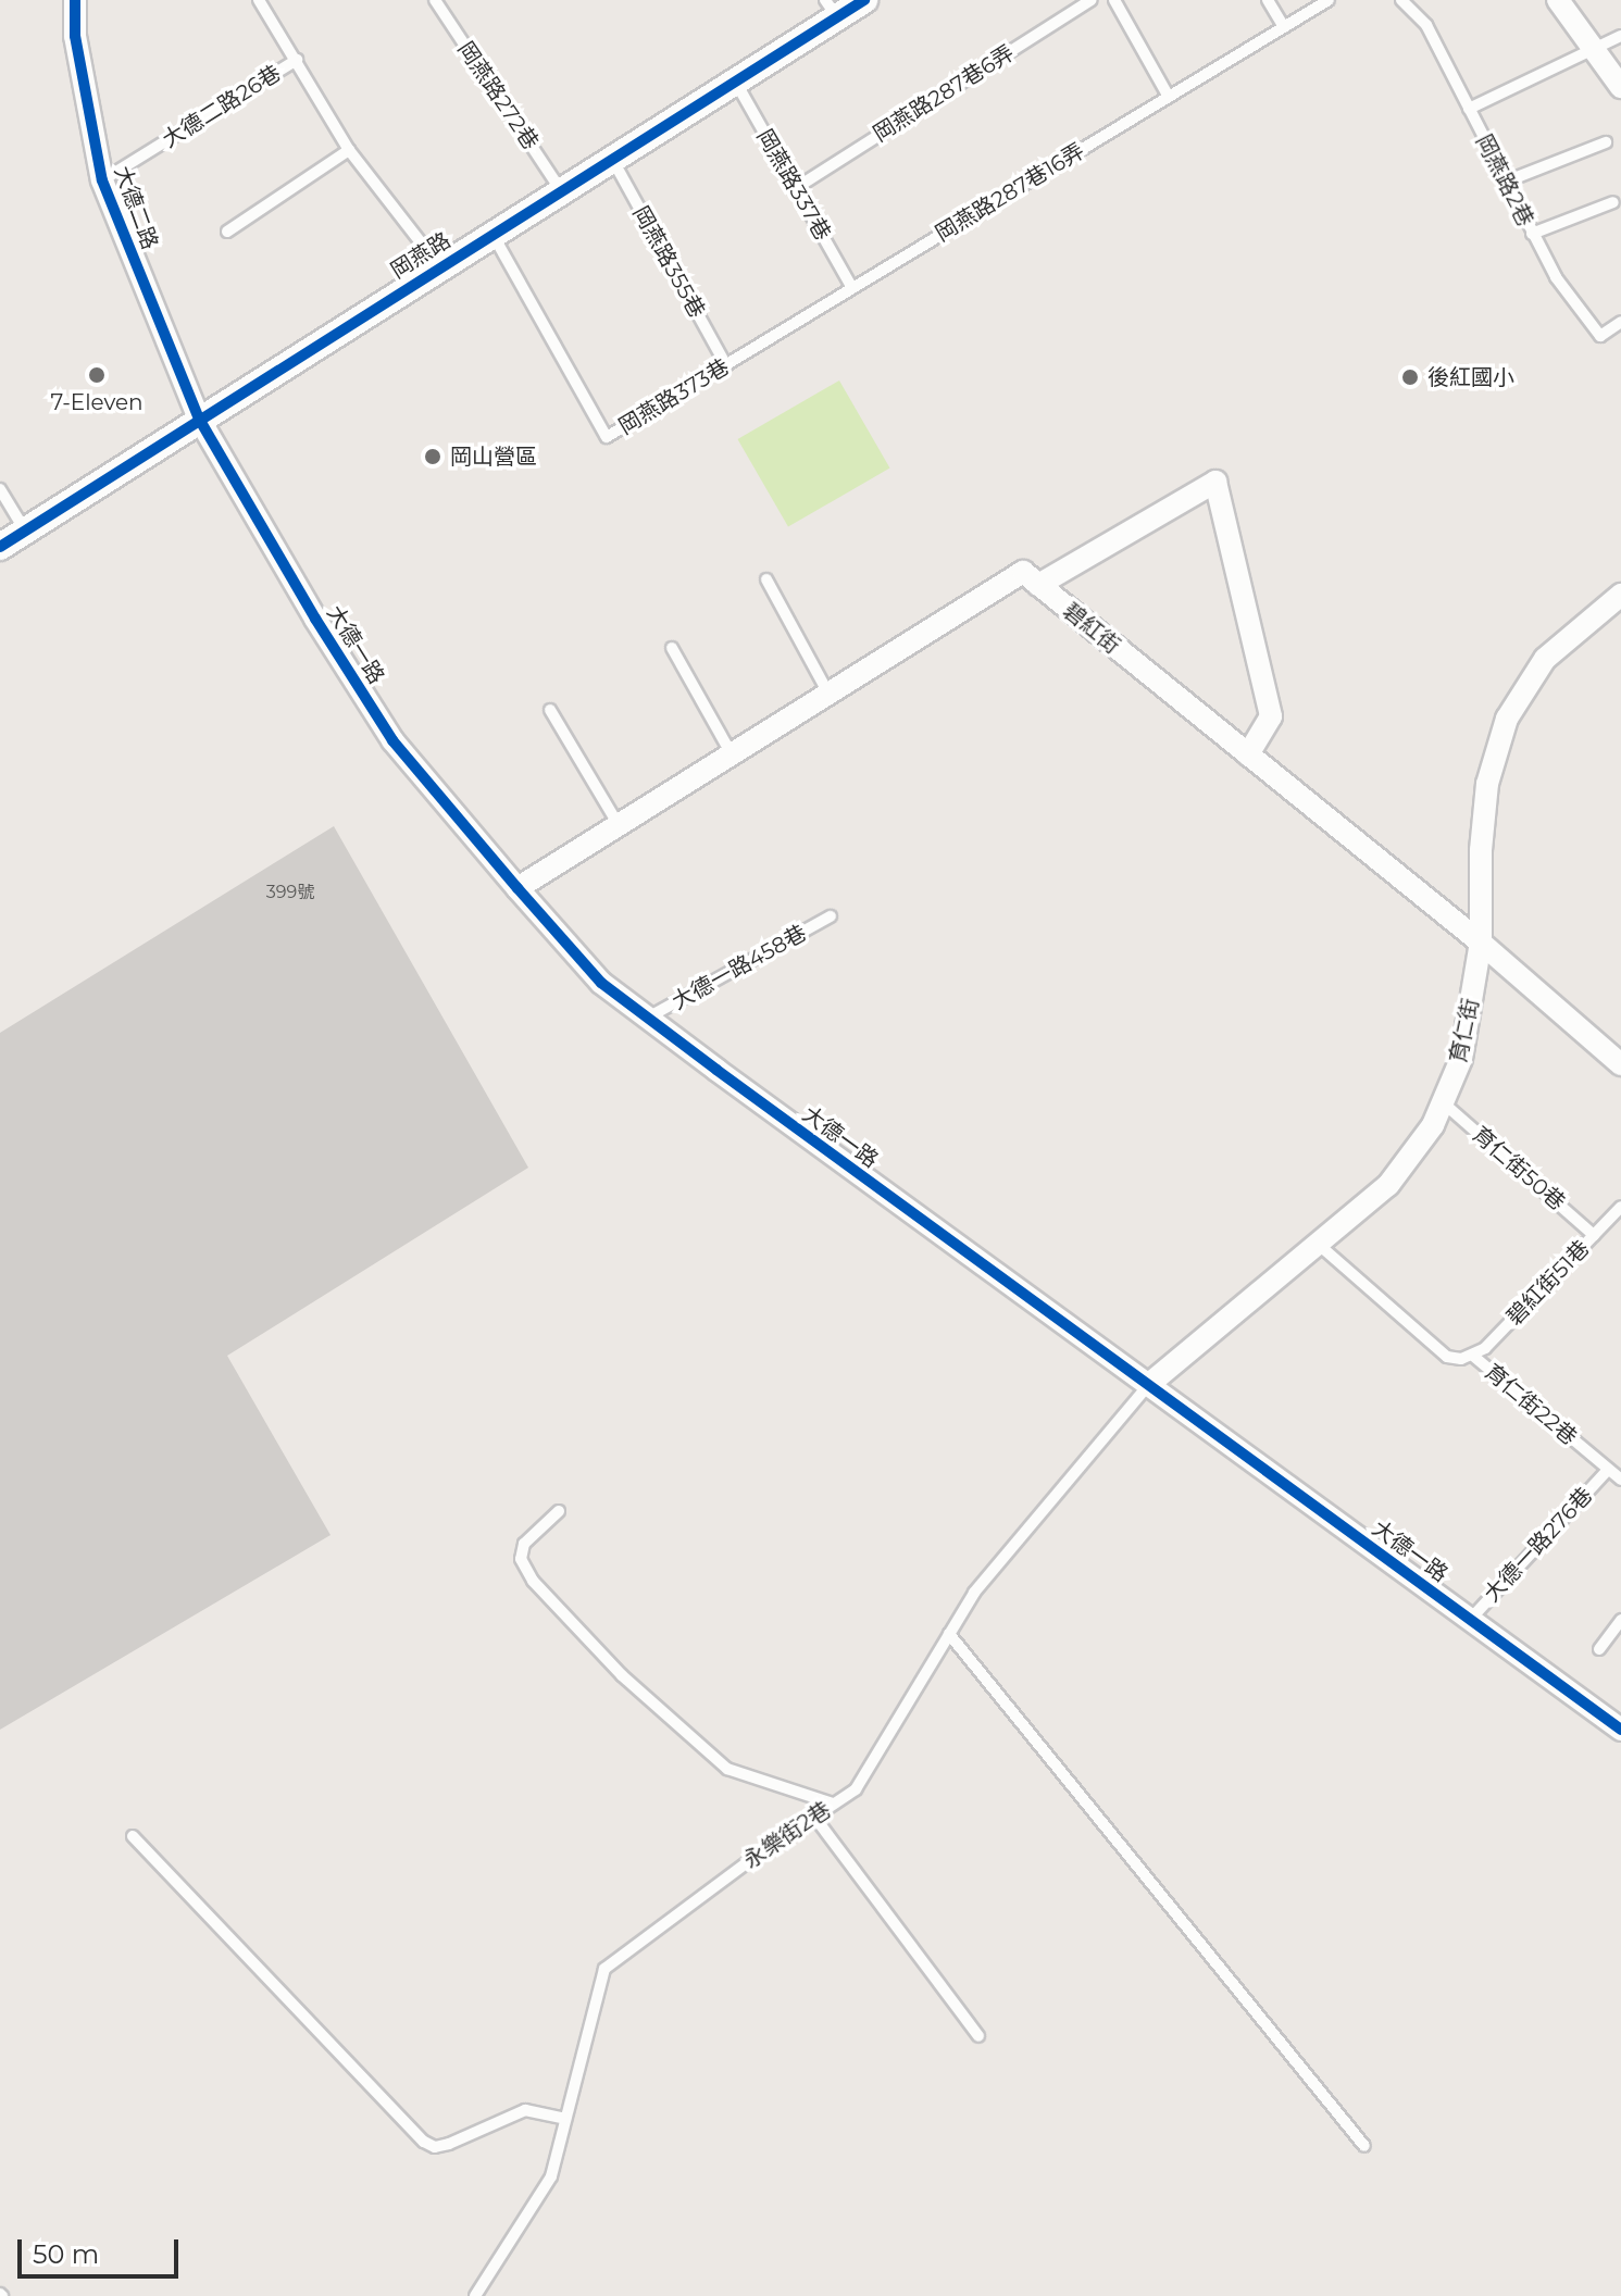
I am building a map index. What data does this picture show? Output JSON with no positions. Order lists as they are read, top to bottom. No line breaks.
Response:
{"streets":{"street":["大德二路","岡燕路","碧紅街","大德一路","育仁街"],"lane":["岡燕路287巷6弄","岡燕路272巷","大德二路26巷","岡燕路2巷","岡燕路337巷","岡燕路287巷16弄","岡燕路355巷","岡燕路373巷","大德一路458巷","育仁街50巷","碧紅街51巷","育仁街22巷","大德一路276巷","永樂街2巷"]},"crossings":[["岡燕路287巷6弄","岡燕路337巷"],["岡燕路272巷","岡燕路"],["大德二路26巷","大德二路"],["大德二路26巷","岡燕路"],["岡燕路337巷","岡燕路287巷16弄"],["岡燕路337巷","岡燕路"],["岡燕路337巷","岡燕路373巷"],["岡燕路287巷16弄","岡燕路373巷"],["大德二路","岡燕路"],["大德二路","大德一路"],["岡燕路","岡燕路355巷"],["岡燕路","岡燕路373巷"],["岡燕路","大德一路"],["岡燕路355巷","岡燕路373巷"],["碧紅街","育仁街"],["大德一路","大德一路458巷"],["大德一路","育仁街"],["大德一路","大德一路276巷"],["大德一路","永樂街2巷"],["育仁街","育仁街50巷"],["育仁街","育仁街22巷"],["育仁街","永樂街2巷"],["育仁街50巷","碧紅街51巷"],["碧紅街51巷","育仁街22巷"],["育仁街22巷","大德一路276巷"]],"places":["7-Eleven","後紅國小","岡山營區"],"house_numbers":["399號"],"scale_bar":"50 m"}
